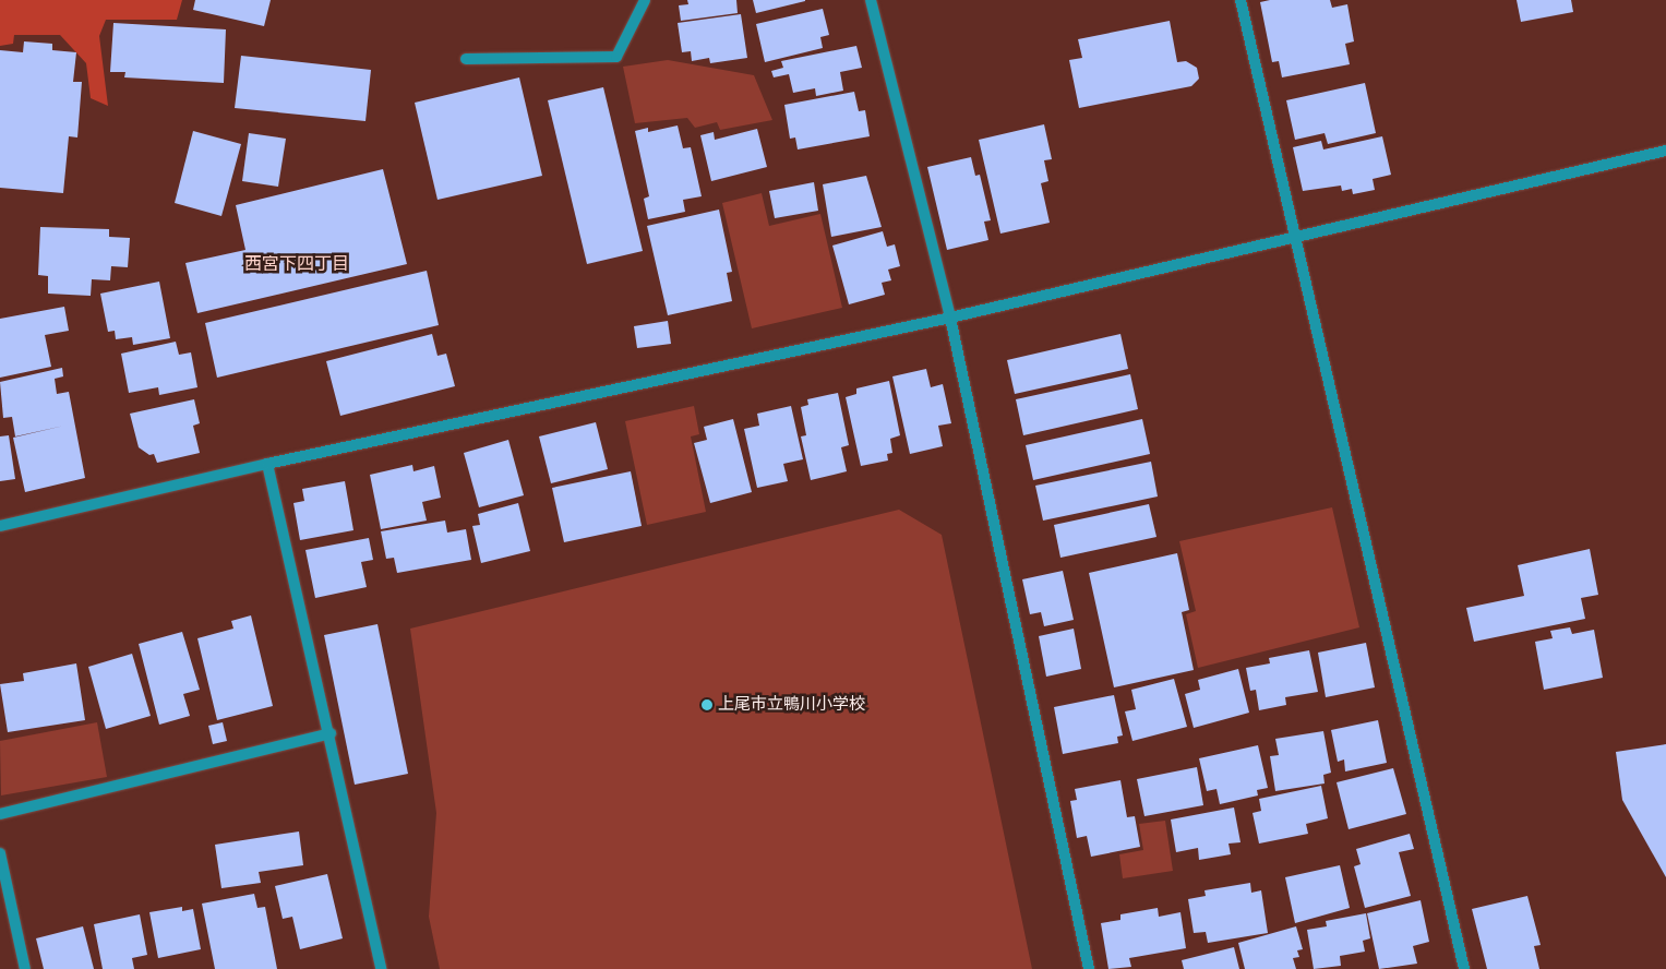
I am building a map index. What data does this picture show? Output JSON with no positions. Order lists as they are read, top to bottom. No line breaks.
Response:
{"districts":["西宮下四丁目"],"places":["上尾市立鴨川小学校"]}
